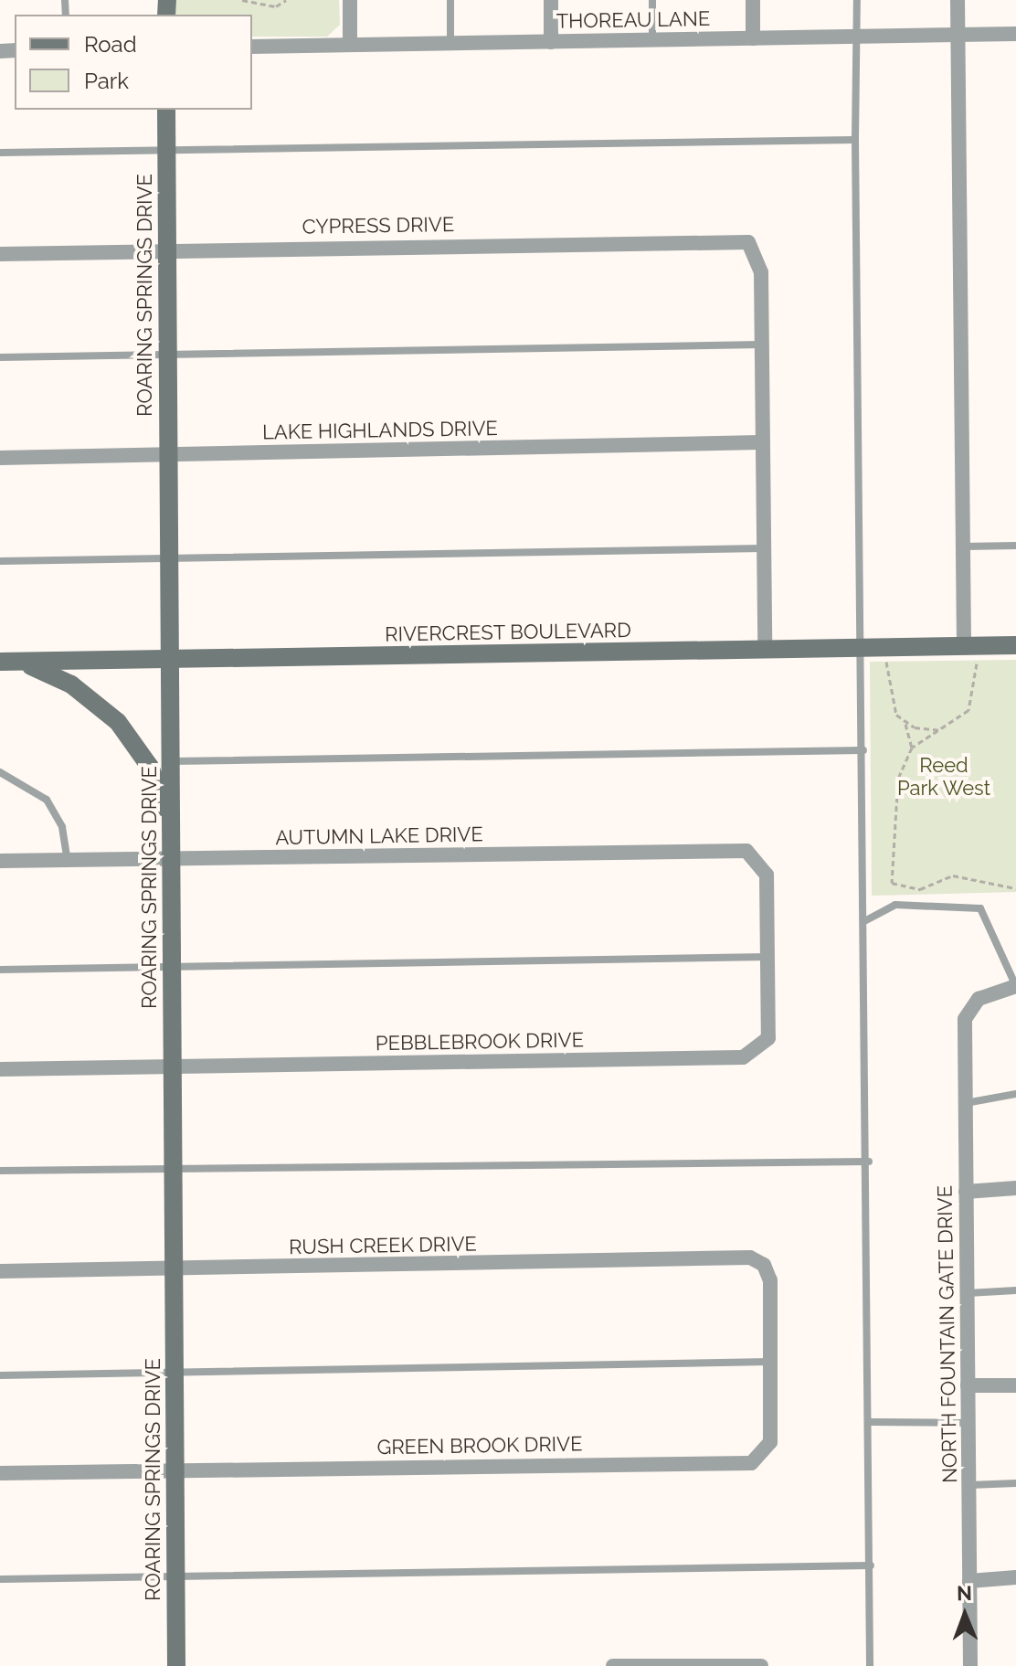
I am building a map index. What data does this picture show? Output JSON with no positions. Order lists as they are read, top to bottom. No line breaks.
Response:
{"streets":{"street":["THOREAU LANE","CYPRESS DRIVE","ROARING SPRINGS DRIVE","LAKE HIGHLANDS DRIVE","RIVERCREST BOULEVARD","AUTUMN LAKE DRIVE","PEBBLEBROOK DRIVE","RUSH CREEK DRIVE","NORTH FOUNTAIN GATE DRIVE","GREEN BROOK DRIVE"]},"crossings":[["CYPRESS DRIVE","ROARING SPRINGS DRIVE"],["ROARING SPRINGS DRIVE","LAKE HIGHLANDS DRIVE"],["ROARING SPRINGS DRIVE","RIVERCREST BOULEVARD"],["ROARING SPRINGS DRIVE","AUTUMN LAKE DRIVE"],["ROARING SPRINGS DRIVE","PEBBLEBROOK DRIVE"],["ROARING SPRINGS DRIVE","RUSH CREEK DRIVE"],["ROARING SPRINGS DRIVE","GREEN BROOK DRIVE"],["AUTUMN LAKE DRIVE","PEBBLEBROOK DRIVE"],["RUSH CREEK DRIVE","GREEN BROOK DRIVE"]],"parks":["Reed Park West"],"legend":["Road","Park"],"north":"top"}
